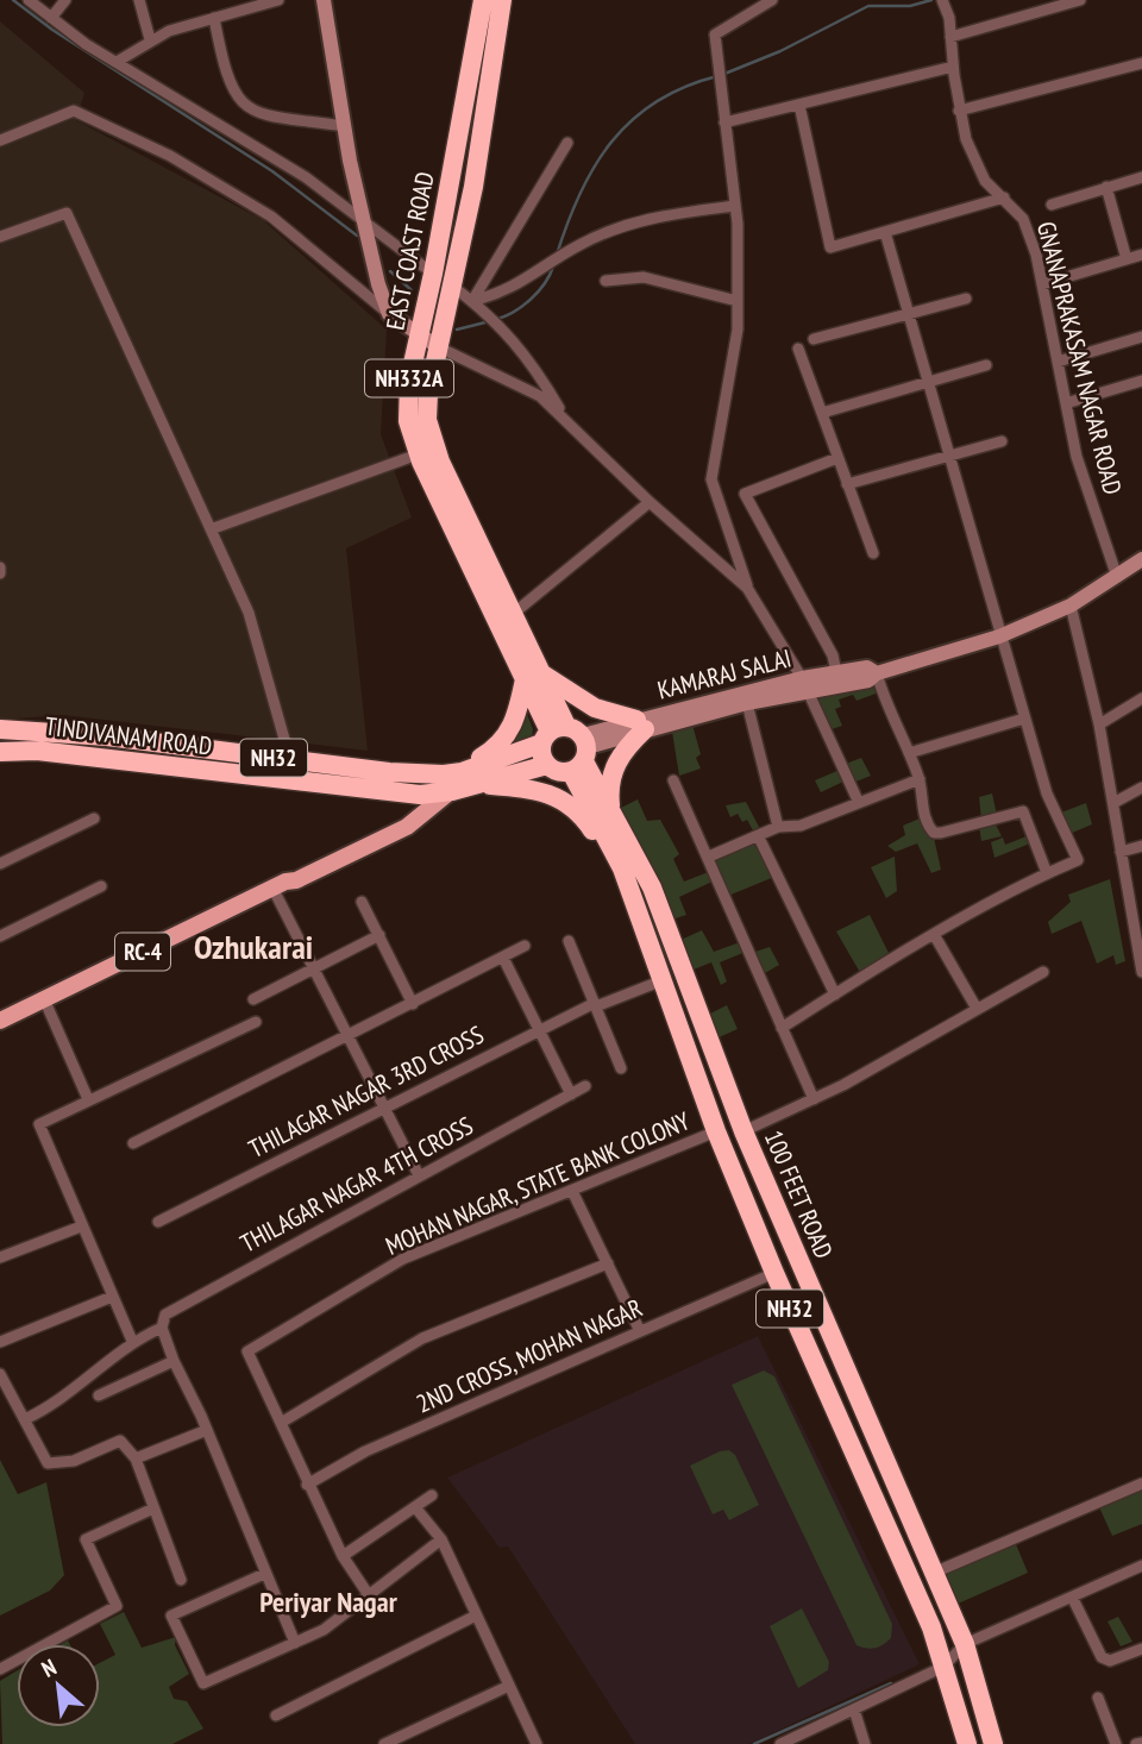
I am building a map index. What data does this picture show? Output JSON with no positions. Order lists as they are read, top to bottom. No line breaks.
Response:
{"streets":{"highway":["EAST COAST ROAD","NH332A","TINDIVANAM ROAD","NH32","100 FEET ROAD"],"main road":["KAMARAJ SALAI","RC-4"],"street":["GNANAPRAKASAM NAGAR ROAD","THILAGAR NAGAR 3RD CROSS","MOHAN NAGAR, STATE BANK COLONY","THILAGAR NAGAR 4TH CROSS","2ND CROSS, MOHAN NAGAR"]},"crossings":[["EAST COAST ROAD","KAMARAJ SALAI"],["EAST COAST ROAD","TINDIVANAM ROAD"],["EAST COAST ROAD","NH32"],["EAST COAST ROAD","100 FEET ROAD"],["GNANAPRAKASAM NAGAR ROAD","KAMARAJ SALAI"],["KAMARAJ SALAI","TINDIVANAM ROAD"],["KAMARAJ SALAI","NH32"],["KAMARAJ SALAI","100 FEET ROAD"],["TINDIVANAM ROAD","NH32"],["TINDIVANAM ROAD","RC-4"],["TINDIVANAM ROAD","100 FEET ROAD"],["NH32","RC-4"],["NH32","100 FEET ROAD"],["THILAGAR NAGAR 3RD CROSS","100 FEET ROAD"],["MOHAN NAGAR, STATE BANK COLONY","100 FEET ROAD"],["100 FEET ROAD","2ND CROSS, MOHAN NAGAR"]],"districts":["Ozhukarai","Periyar Nagar"],"north":"top left"}
